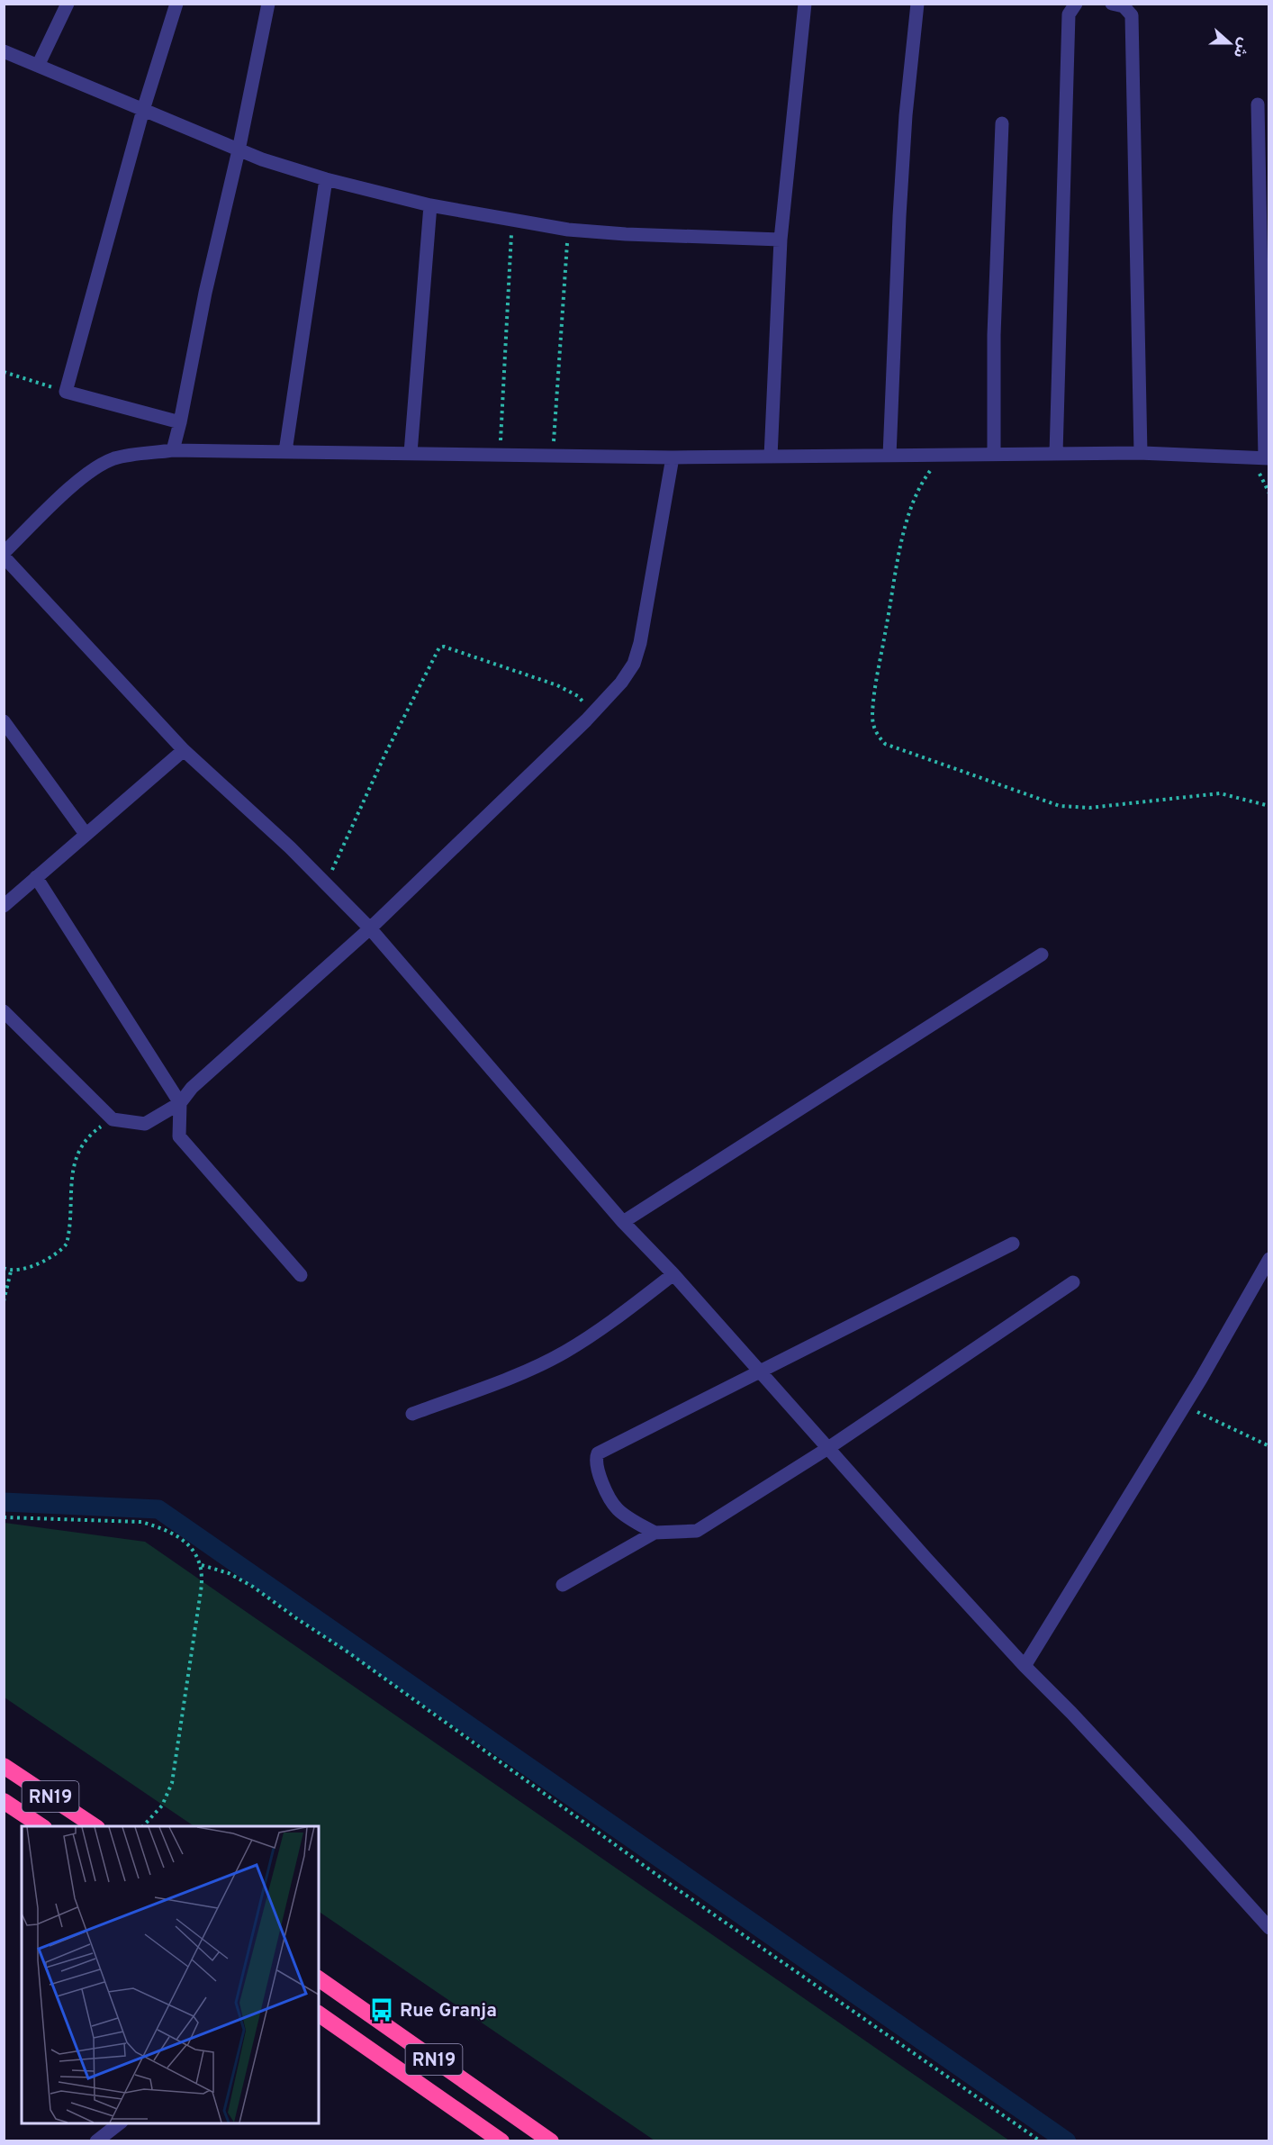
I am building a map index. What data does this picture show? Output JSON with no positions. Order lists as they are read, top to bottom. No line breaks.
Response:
{"streets":{"highway":["RN19"]},"places":{"bus stop":["Rue Granja"]},"north":"right"}
